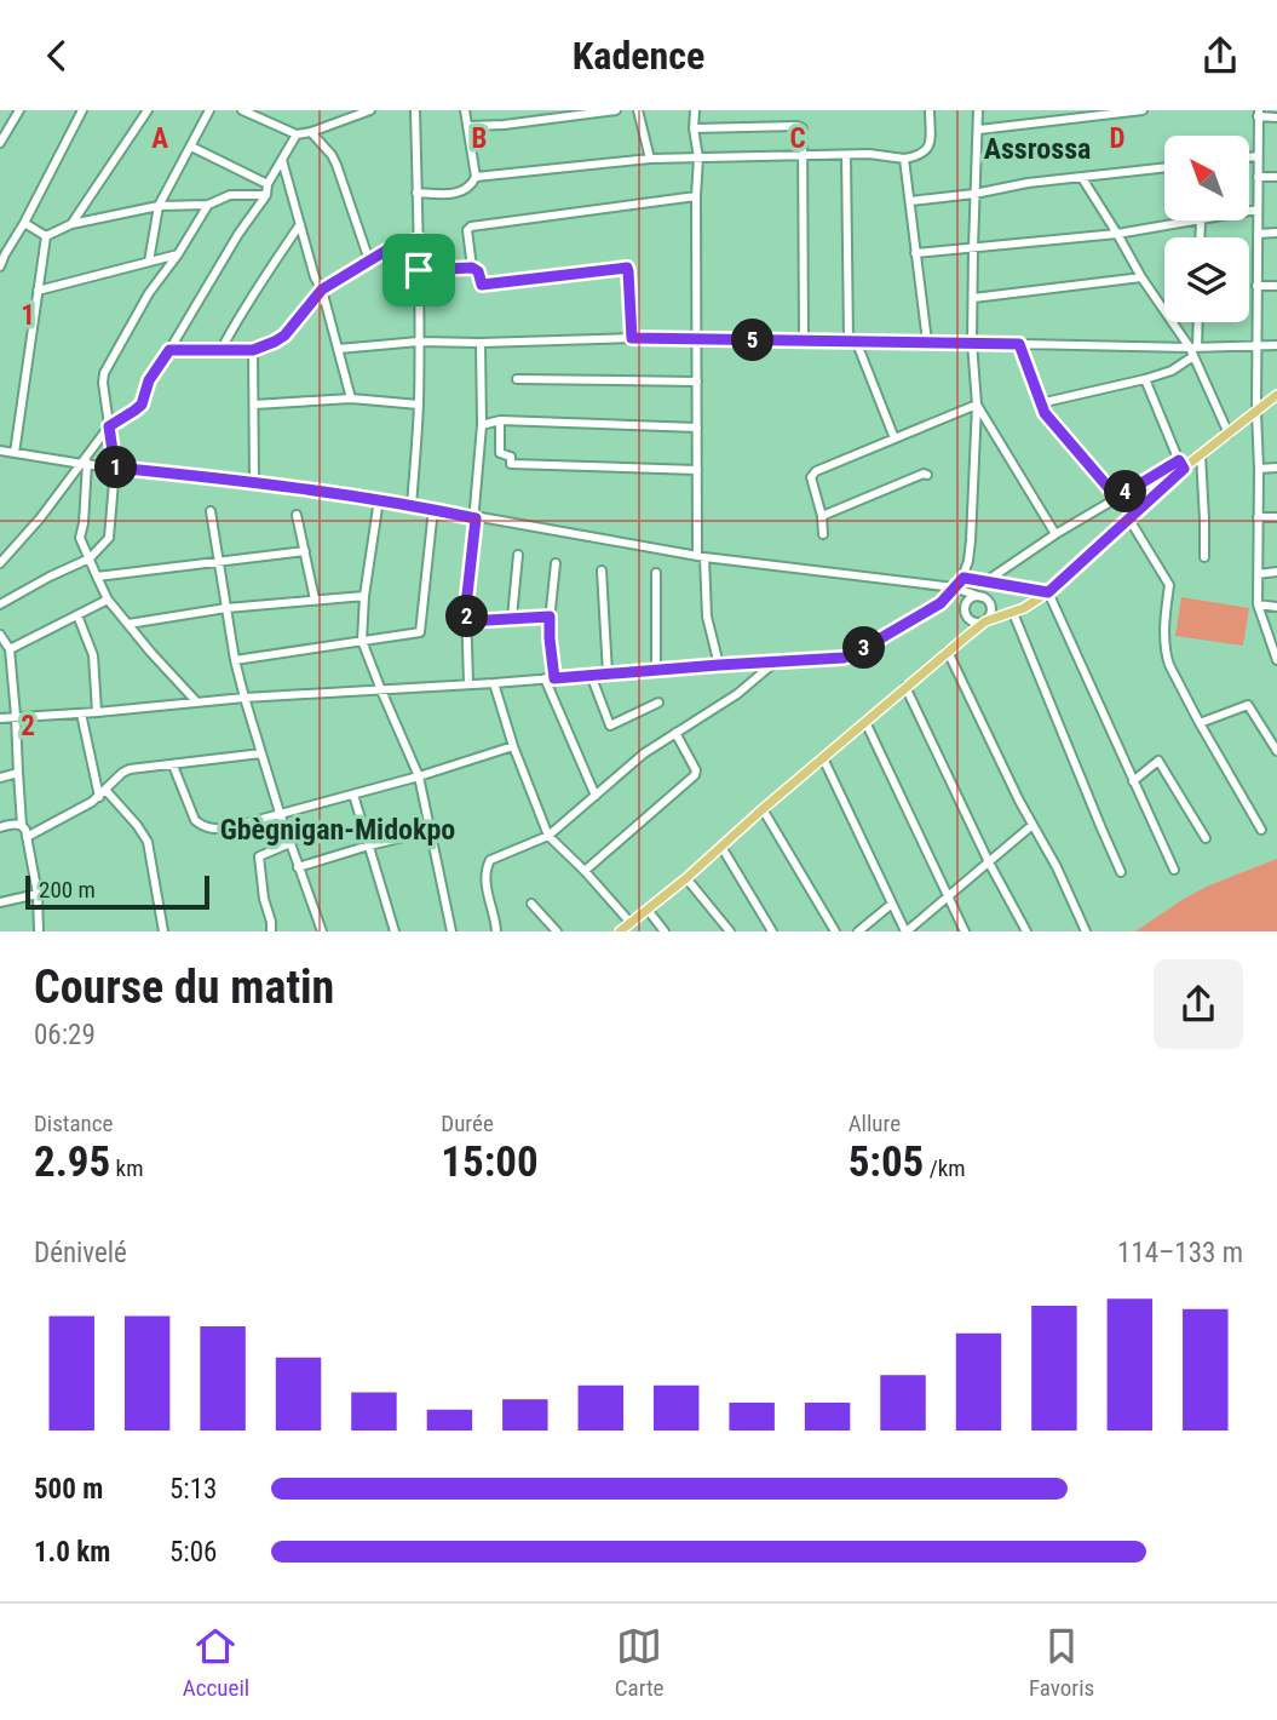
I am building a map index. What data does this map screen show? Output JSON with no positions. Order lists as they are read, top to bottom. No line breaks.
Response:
{"districts":["Assrossa","Gbègnigan-Midokpo"],"scale_bar":"200 m","north":"top left","page":{"header":"Kadence","pins":["5","1","4","2","3"],"scale":"200 m","heading":["Course du matin","06:29"],"stats":[["Distance","2.95 km"],["Durée","15:00"],["Allure","5:05 /km"]],"chart":["Dénivelé","114–133 m"],"list":[{"name":"500 m","note":"5:13"},{"name":"1.0 km","note":"5:06"}],"tabs":["Accueil","Carte","Favoris"]},"grid":{"columns":["A","B","C","D"],"rows":["1","2"]}}
